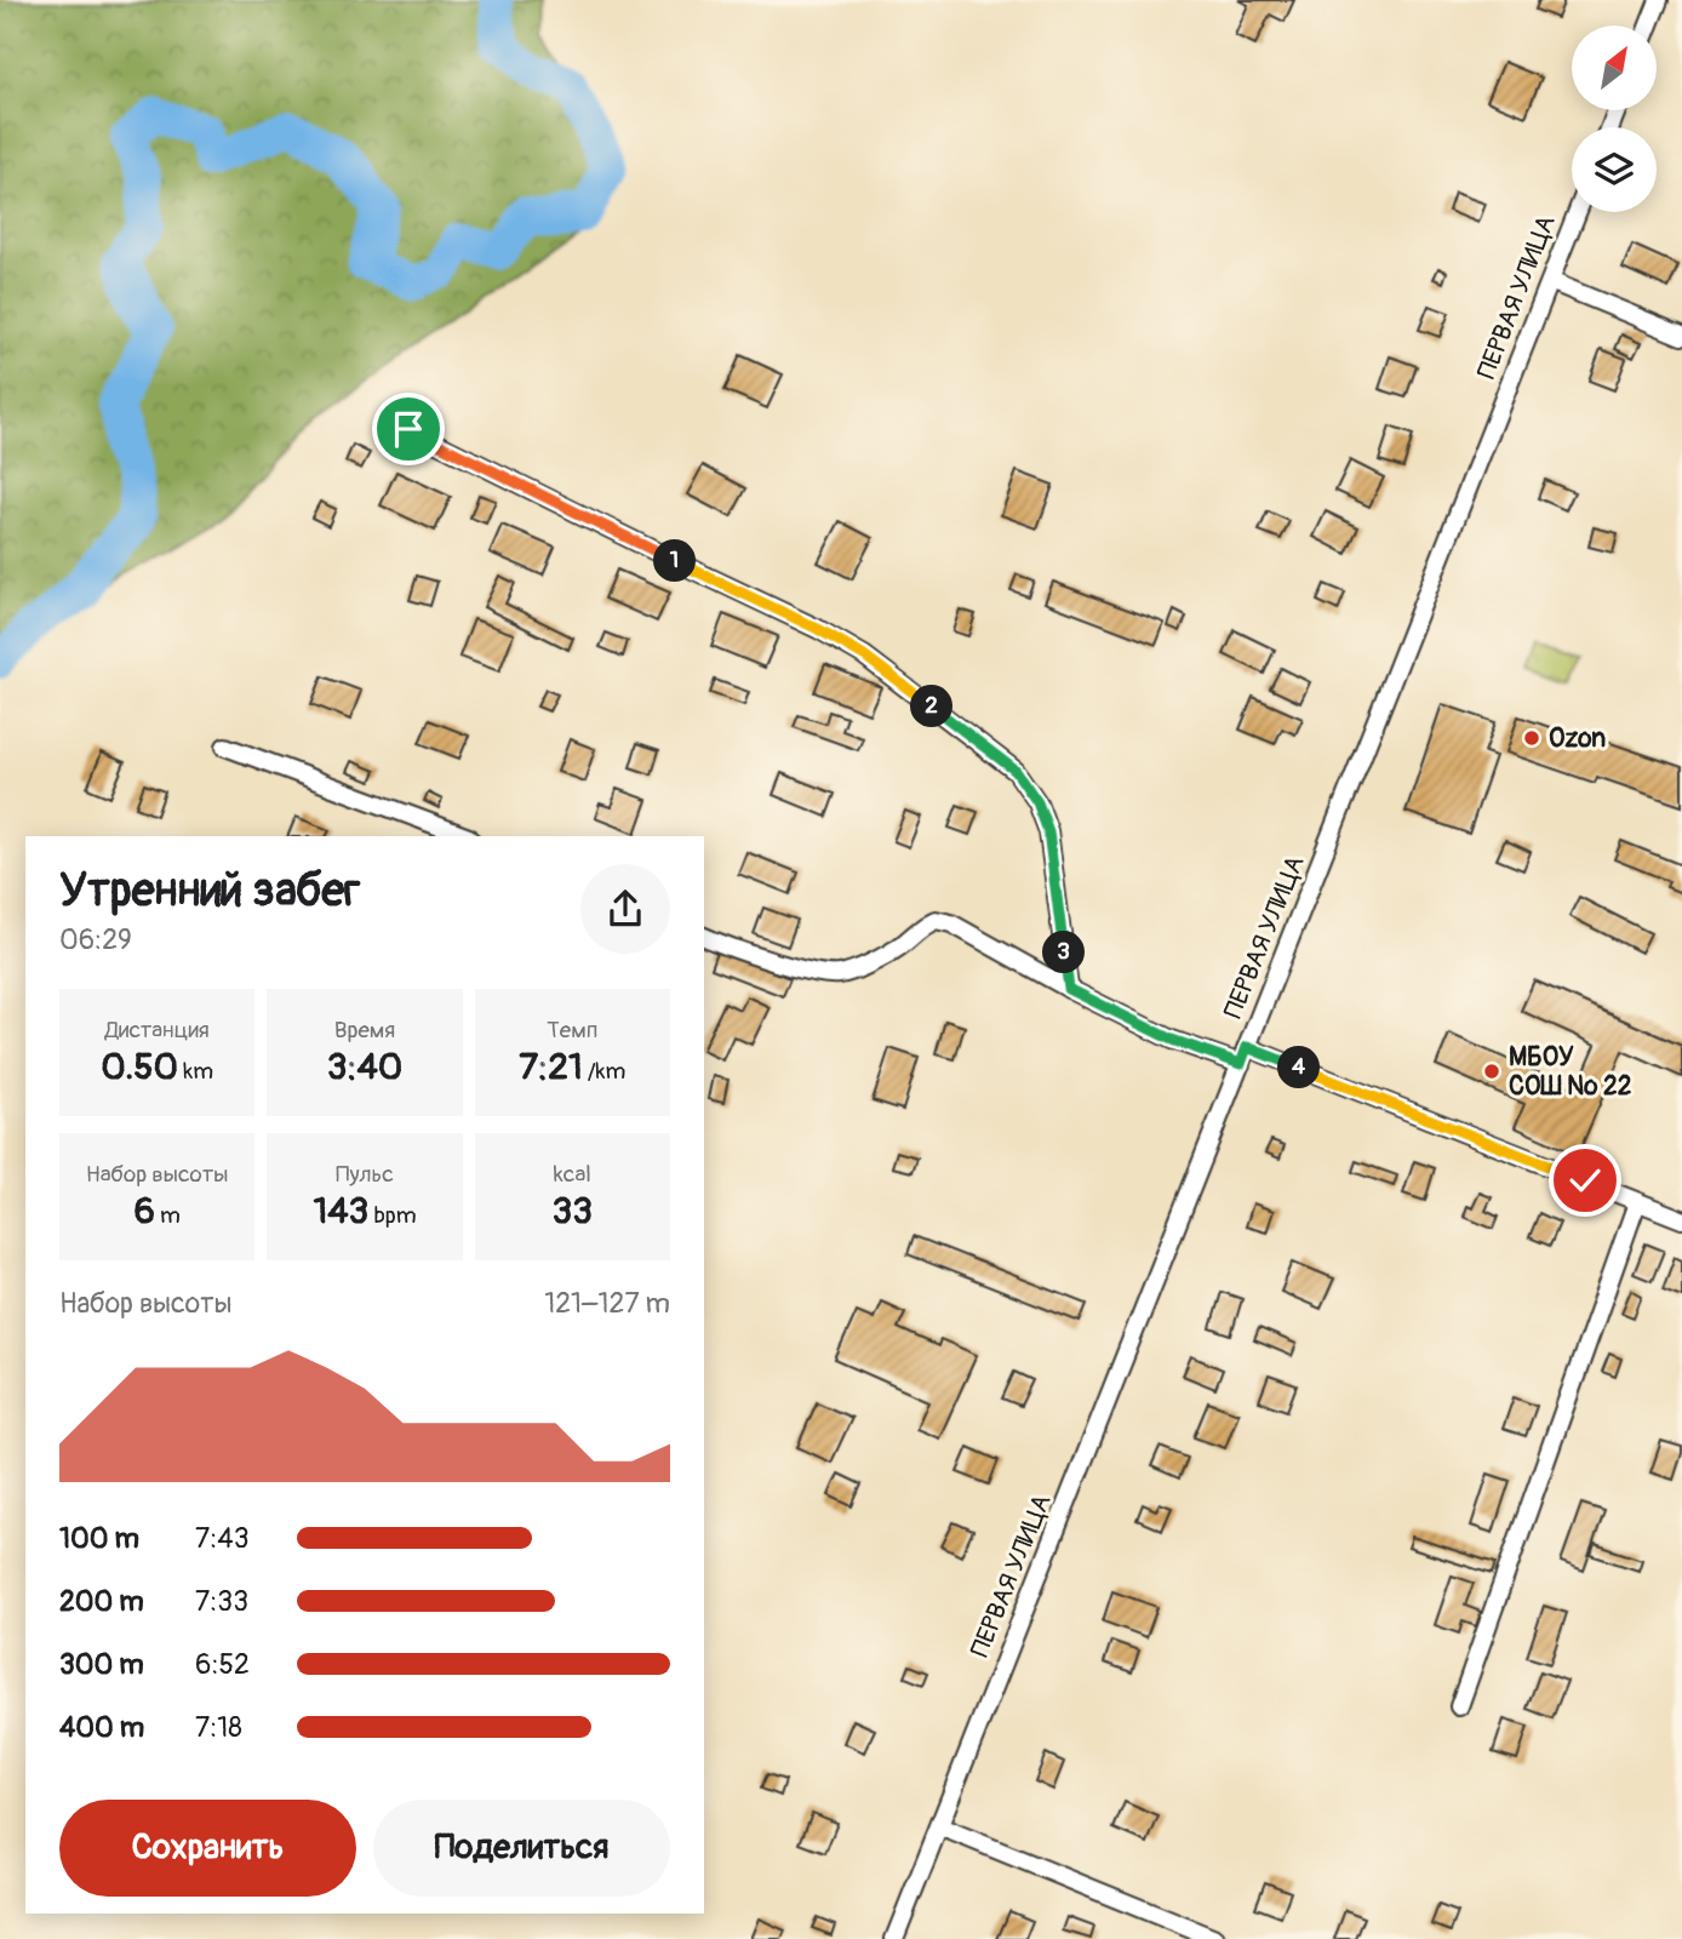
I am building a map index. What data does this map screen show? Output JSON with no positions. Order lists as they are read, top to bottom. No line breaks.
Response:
{"streets":{"street":["ПЕРВАЯ УЛИЦА"]},"places":["Ozon","МБОУ СОШ № 22"],"north":"top right","page":{"pins":["1","2","3","4"],"heading":["Утренний забег","06:29"],"stats":[["Дистанция","0.50 km"],["Время","3:40"],["Темп","7:21 /km"],["Набор высоты","6 m"],["Пульс","143 bpm"],["kcal","33"]],"chart":["Набор высоты","121–127 m"],"list":[{"name":"100 m","note":"7:43"},{"name":"200 m","note":"7:33"},{"name":"300 m","note":"6:52"},{"name":"400 m","note":"7:18"}],"buttons":["Сохранить","Поделиться"]}}
